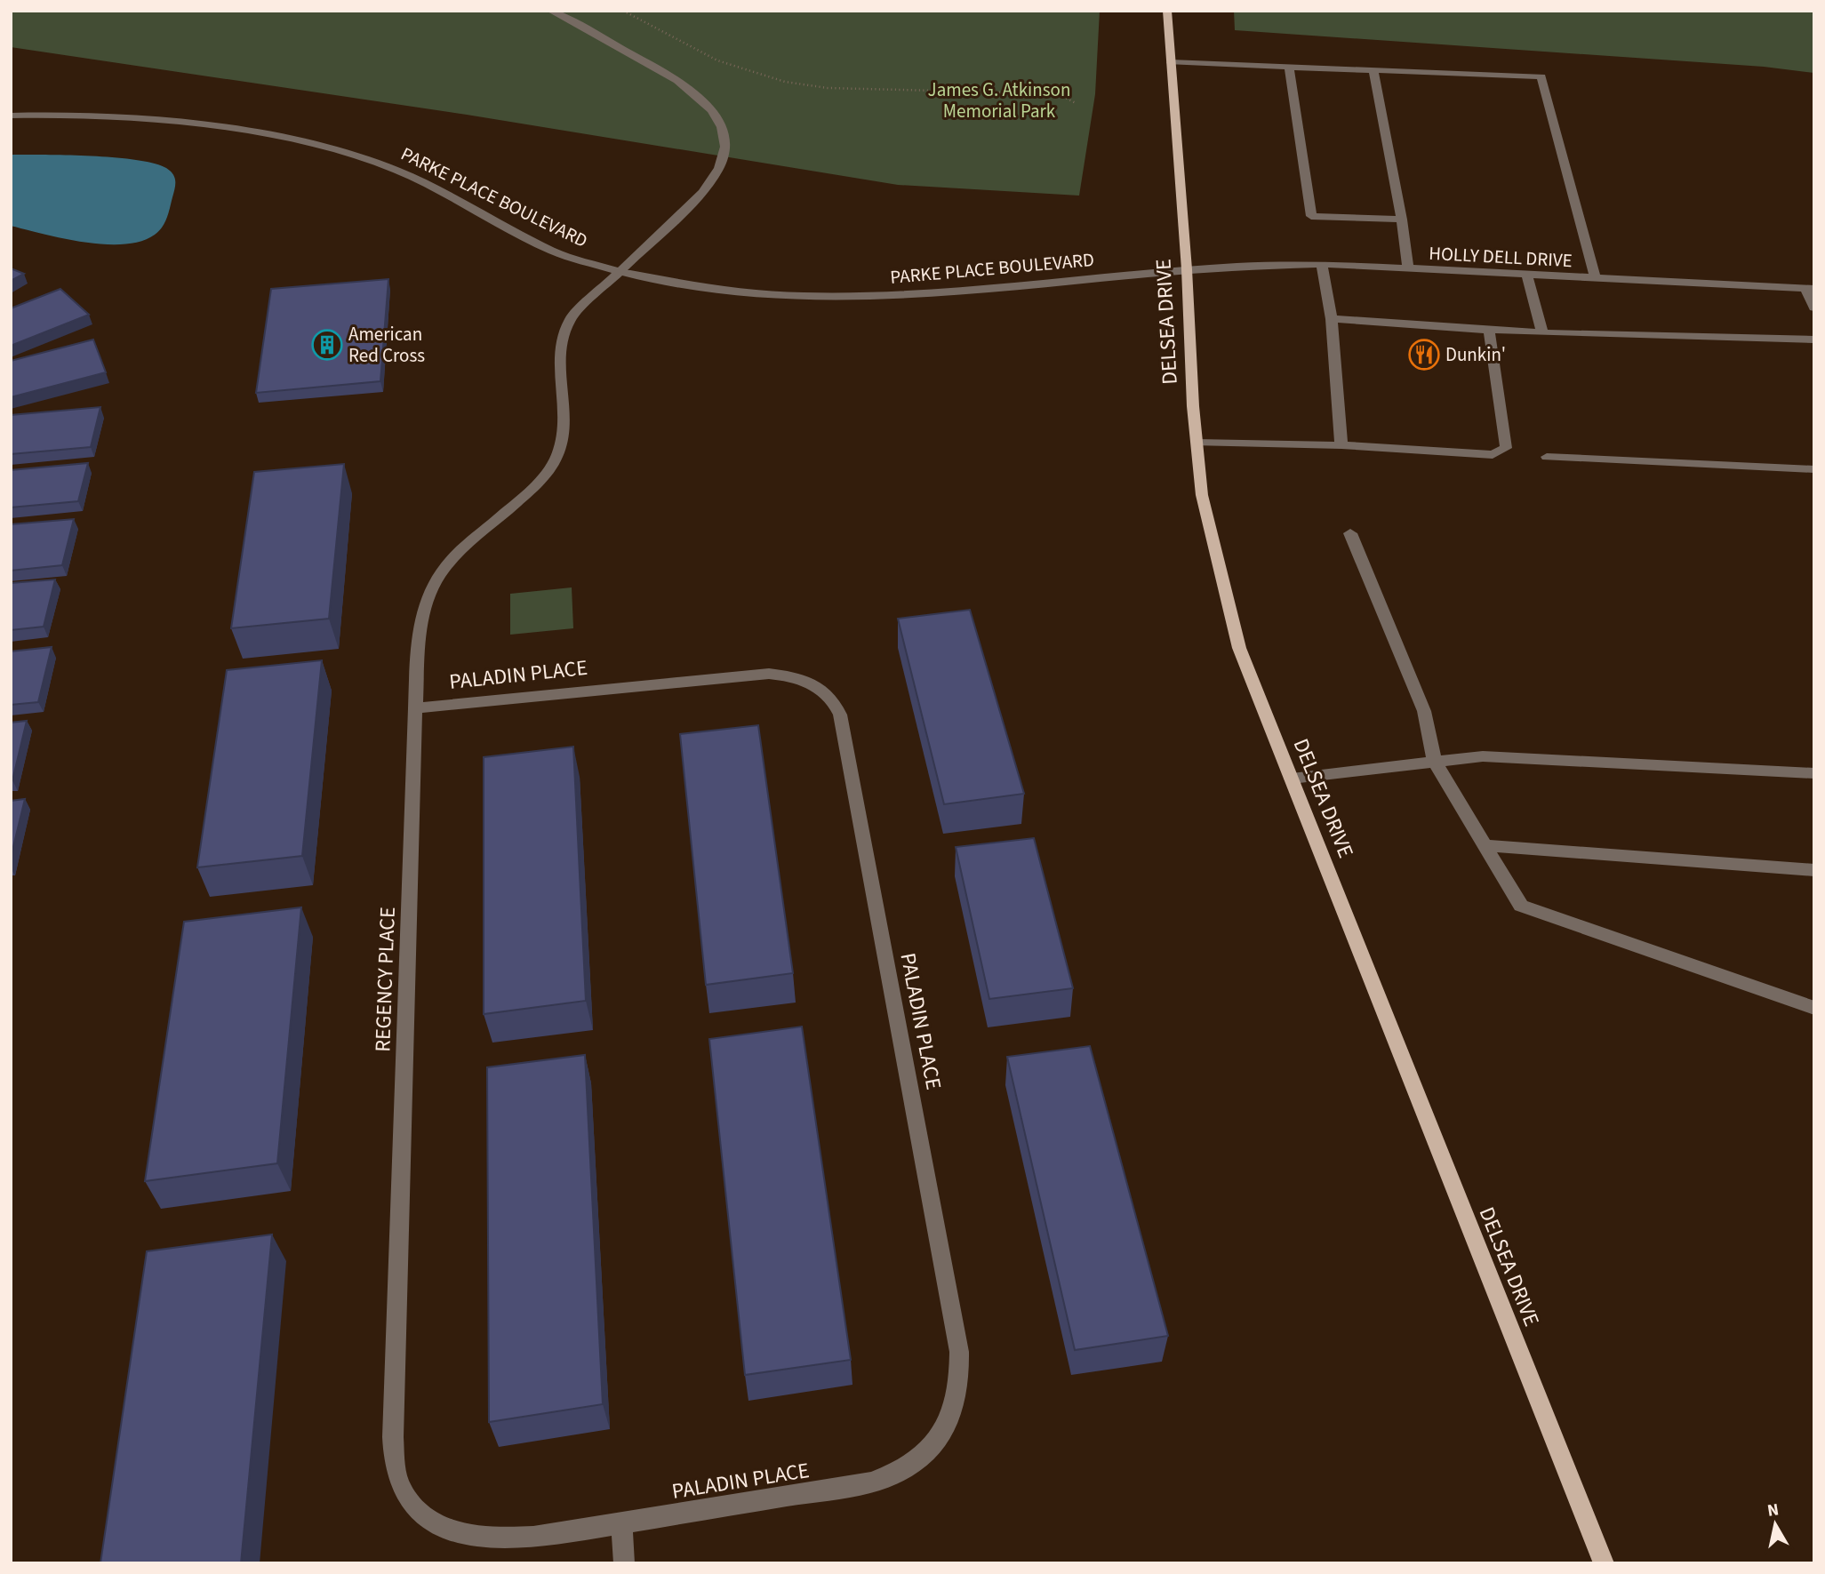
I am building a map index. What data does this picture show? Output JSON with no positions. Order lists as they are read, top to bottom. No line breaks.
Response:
{"streets":{"main road":["DELSEA DRIVE"],"street":["PARKE PLACE BOULEVARD","HOLLY DELL DRIVE","PALADIN PLACE","REGENCY PLACE"]},"crossings":[["PARKE PLACE BOULEVARD","HOLLY DELL DRIVE"],["PARKE PLACE BOULEVARD","DELSEA DRIVE"],["PARKE PLACE BOULEVARD","REGENCY PLACE"],["HOLLY DELL DRIVE","DELSEA DRIVE"],["PALADIN PLACE","REGENCY PLACE"]],"parks":["James G. Atkinson Memorial Park"],"places":{"building":["American Red Cross"],"restaurant":["Dunkin'"]},"north":"top"}
